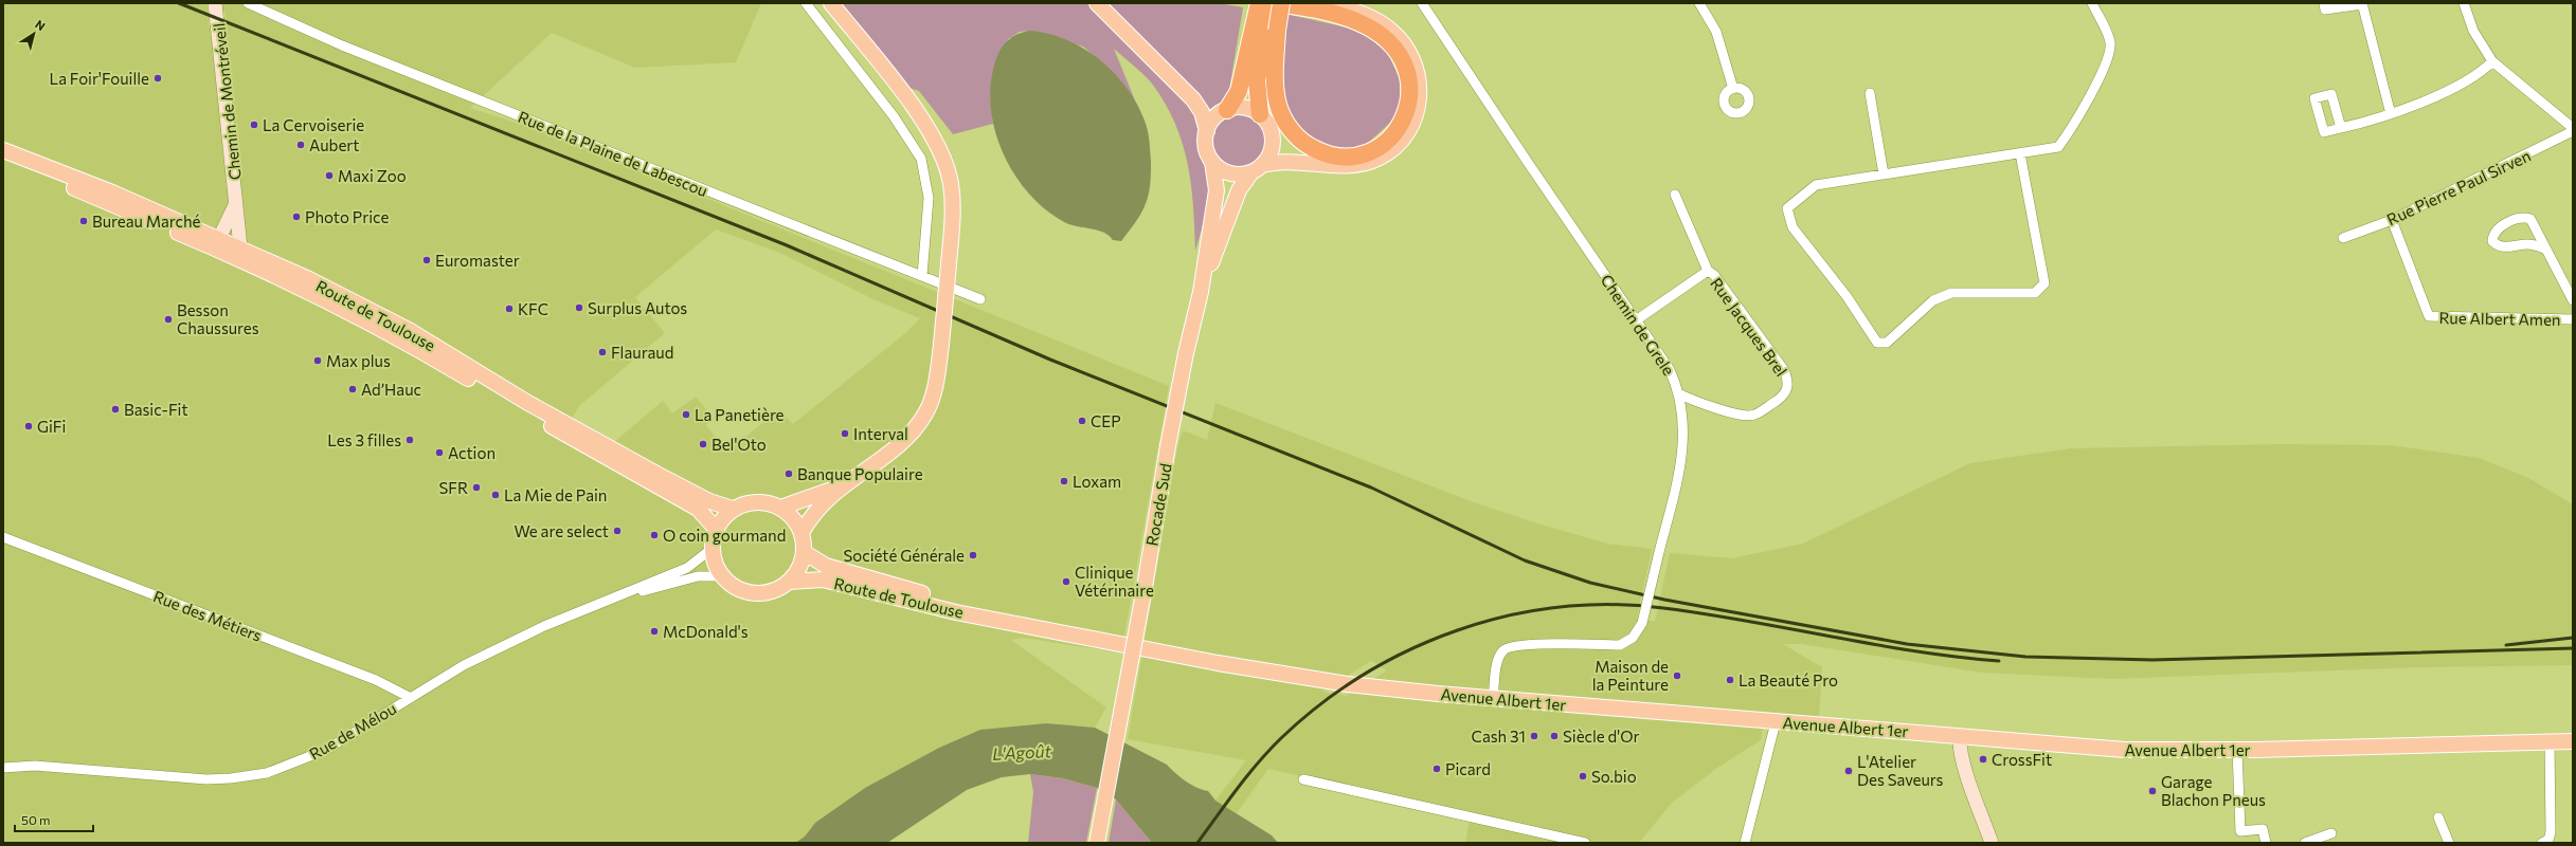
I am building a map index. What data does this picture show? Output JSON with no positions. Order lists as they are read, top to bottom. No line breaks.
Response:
{"streets":{"main road":["Chemin de Montréveil","Route de Toulouse","Rocade Sud","Avenue Albert 1er"],"street":["Rue de la Plaine de Labescou","Rue Pierre Paul Sirven","Rue Albert Amen","Chemin de Grele","Rue Jacques Brel","Rue des Métiers","Rue de Mélou"]},"crossings":[["Chemin de Montréveil","Route de Toulouse"],["Rue Pierre Paul Sirven","Rue Albert Amen"],["Route de Toulouse","Avenue Albert 1er"],["Route de Toulouse","Rue de Mélou"],["Chemin de Grele","Rue Jacques Brel"],["Chemin de Grele","Avenue Albert 1er"],["Rue des Métiers","Rue de Mélou"]],"water":["L'Agoût"],"places":["La Foir'Fouille","La Cervoiserie","Aubert","Maxi Zoo","Photo Price","Bureau Marché","Euromaster","Surplus Autos","KFC","Besson Chaussures","Flauraud","Max plus","Ad’Hauc","Basic-Fit","La Panetière","CEP","GiFi","Interval","Les 3 filles","Bel'Oto","Action","Banque Populaire","Loxam","SFR","La Mie de Pain","We are select","O coin gourmand","Société Générale","Clinique Vétérinaire","McDonald's","Maison de la Peinture","La Beauté Pro","Cash 31","Siècle d'Or","CrossFit","Picard","L'Atelier Des Saveurs","So.bio","Garage Blachon Pneus"],"scale_bar":"50 m","north":"top right"}
